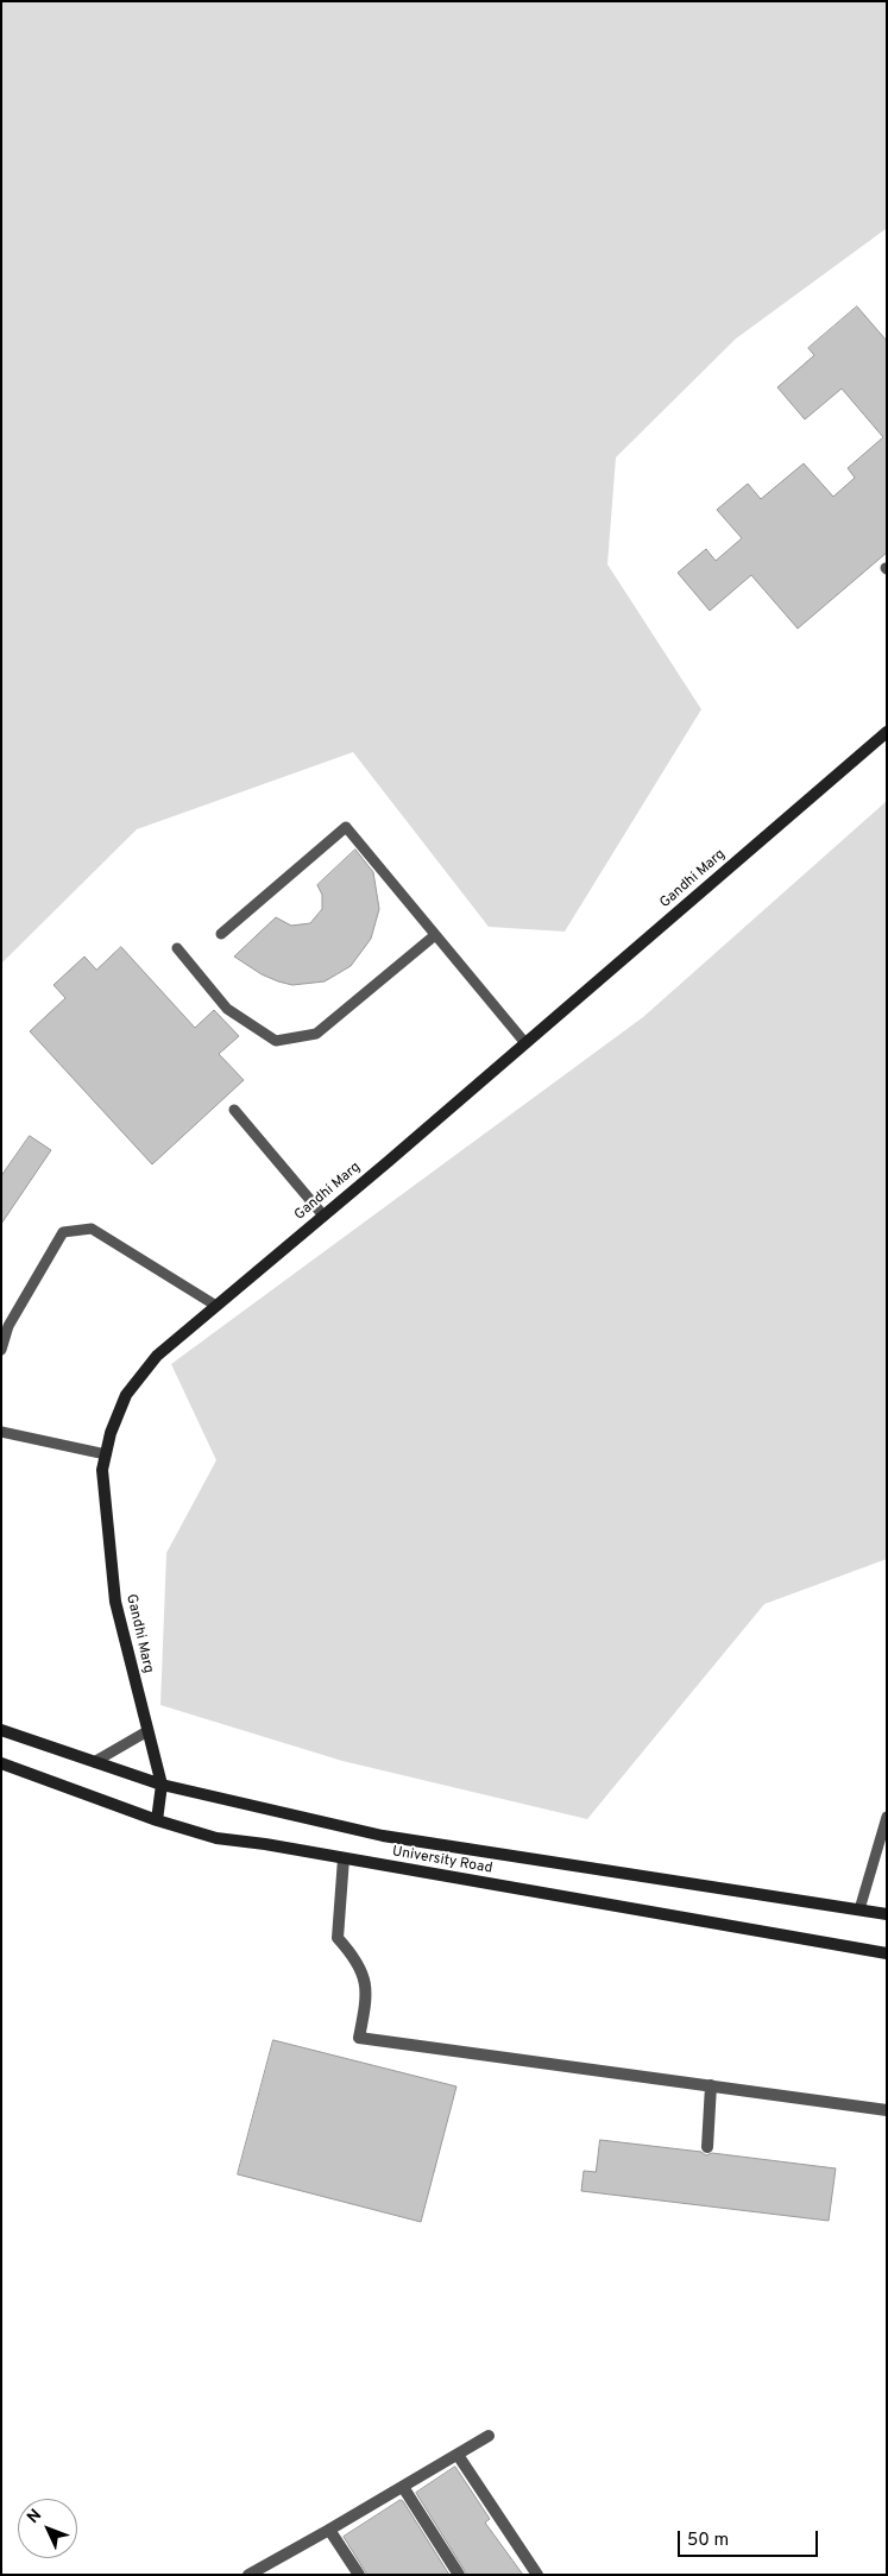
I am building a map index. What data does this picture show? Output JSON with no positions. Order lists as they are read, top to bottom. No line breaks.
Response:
{"streets":{"main road":["Gandhi Marg","University Road"]},"crossings":[["Gandhi Marg","University Road"]],"scale_bar":"50 m","north":"top left"}
